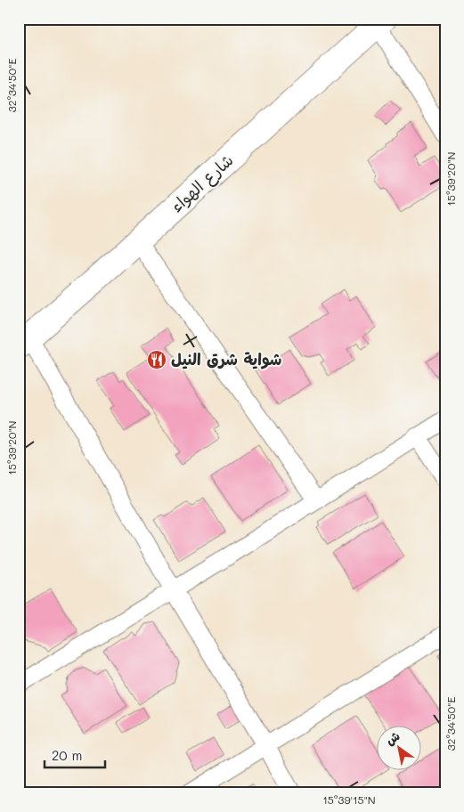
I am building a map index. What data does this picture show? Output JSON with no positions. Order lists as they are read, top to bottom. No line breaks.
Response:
{"streets":{"street":["شارع الهواء"]},"places":{"restaurant":["شواية شرق النيل"]},"scale_bar":"20 m","north":"top left","coordinates":["32°34'50\"E","15°39'20\"N","15°39'15\"N"]}
